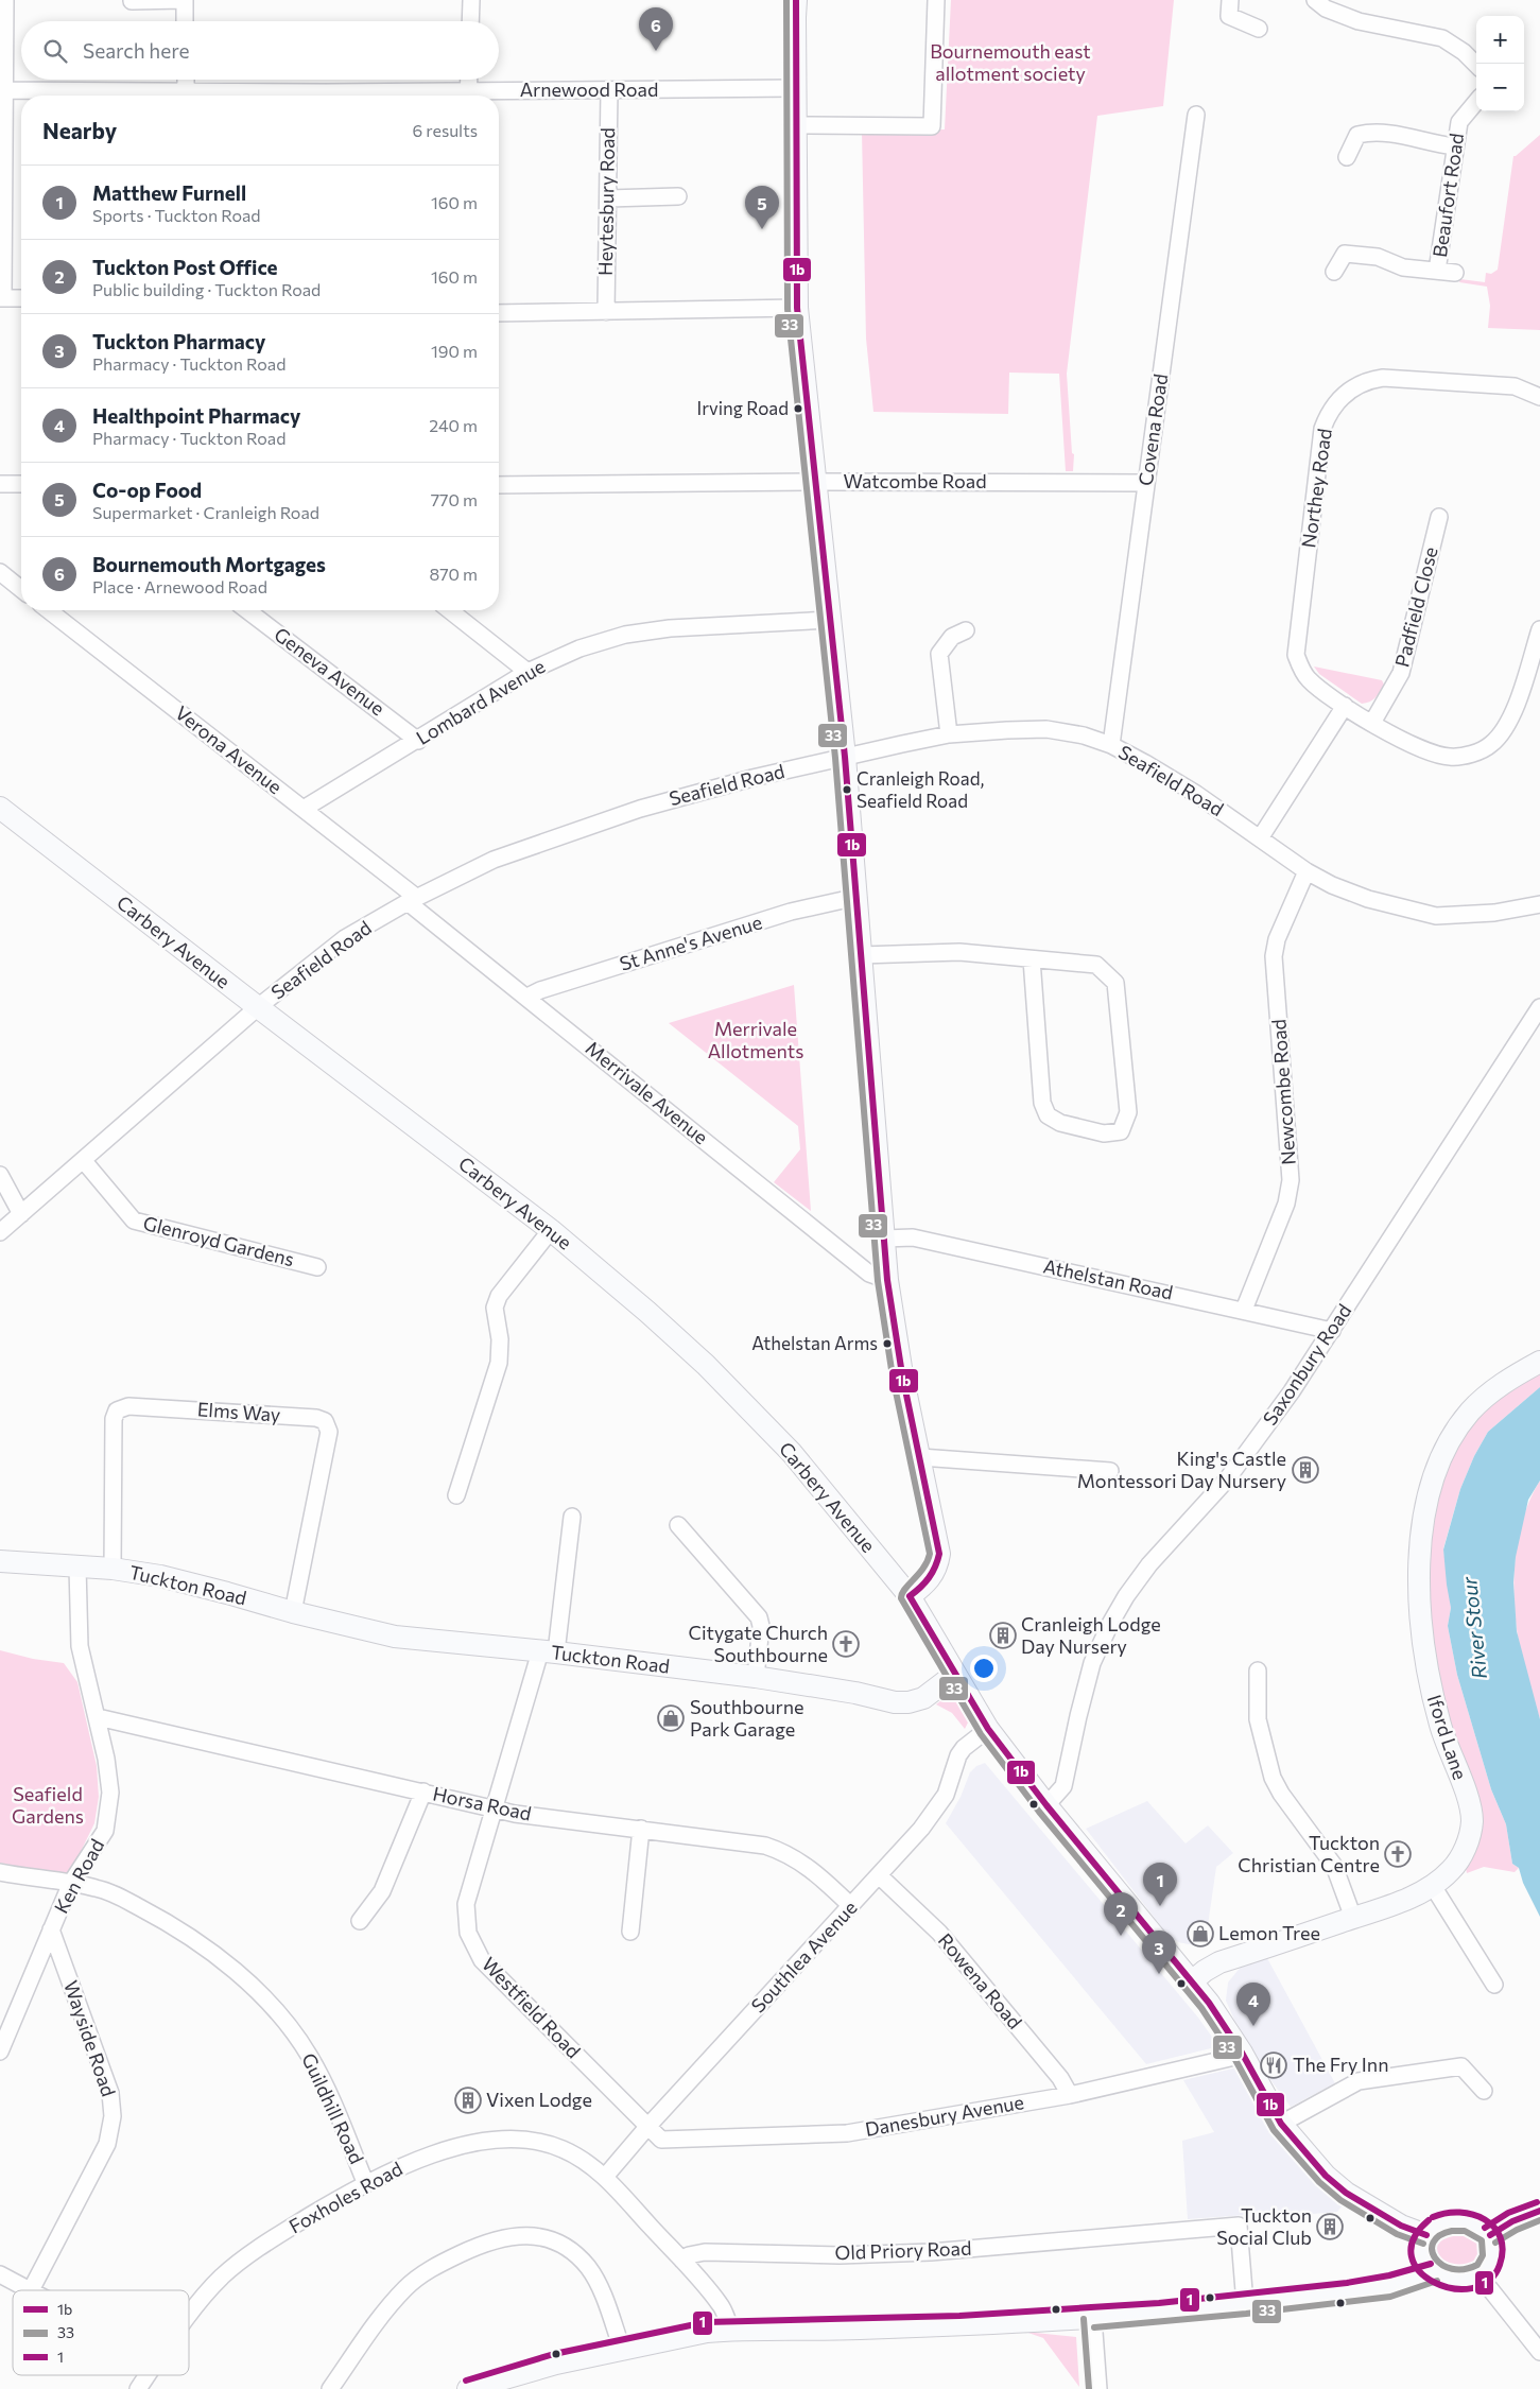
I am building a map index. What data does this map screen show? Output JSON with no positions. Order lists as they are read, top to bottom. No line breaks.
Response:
{"streets":{"street":["Arnewood Road","Beaufort Road","Heytesbury Road","Covena Road","Watcombe Road","Northey Road","Padfield Close","Geneva Avenue","Lombard Avenue","Verona Avenue","Seafield Road","Carbery Avenue","St Anne's Avenue","Newcombe Road","Merrivale Avenue","Glenroyd Gardens","Athelstan Road","Saxonbury Road","Elms Way","Tuckton Road","Iford Lane","Horsa Road","Ken Road","Southlea Avenue","Rowena Road","Westfield Road","Wayside Road","Guildhill Road","Danesbury Avenue","Foxholes Road","Old Priory Road"]},"crossings":[["Arnewood Road","Heytesbury Road"],["Covena Road","Watcombe Road"],["Covena Road","Seafield Road"],["Northey Road","Padfield Close"],["Geneva Avenue","Lombard Avenue"],["Lombard Avenue","Verona Avenue"],["Verona Avenue","Seafield Road"],["Verona Avenue","Merrivale Avenue"],["Seafield Road","Carbery Avenue"],["Seafield Road","Newcombe Road"],["Seafield Road","Merrivale Avenue"],["Seafield Road","Glenroyd Gardens"],["Carbery Avenue","Tuckton Road"],["St Anne's Avenue","Merrivale Avenue"],["Newcombe Road","Athelstan Road"],["Athelstan Road","Saxonbury Road"],["Elms Way","Tuckton Road"],["Tuckton Road","Ken Road"],["Tuckton Road","Westfield Road"],["Horsa Road","Ken Road"],["Horsa Road","Southlea Avenue"],["Horsa Road","Westfield Road"],["Ken Road","Wayside Road"],["Ken Road","Guildhill Road"],["Southlea Avenue","Rowena Road"],["Southlea Avenue","Westfield Road"],["Southlea Avenue","Danesbury Avenue"],["Southlea Avenue","Foxholes Road"],["Rowena Road","Danesbury Avenue"],["Westfield Road","Danesbury Avenue"],["Guildhill Road","Foxholes Road"],["Foxholes Road","Old Priory Road"]],"water":["River Stour"],"parks":["Bournemouth east allotment society","Merrivale Allotments","Seafield Gardens"],"places":{"other":["Irving Road","Cranleigh Road, Seafield Road","Athelstan Arms"],"building":["King's Castle Montessori Day Nursery","Cranleigh Lodge Day Nursery","Vixen Lodge","Tuckton Social Club"],"church":["Citygate Church Southbourne","Tuckton Christian Centre"],"shop":["Southbourne Park Garage","Lemon Tree"],"restaurant":["The Fry Inn"]},"lines":["transit line 1b","transit line 33","transit line 1"],"legend":["1b","33","1"],"page":{"pins":["6","5","1","2","3","4"],"map_buttons":["+","−"],"search":"Search here","heading":["Nearby","6 results"],"list":[{"mark":"1","name":"Matthew Furnell","note":"Sports · Tuckton Road","value":"160 m"},{"mark":"2","name":"Tuckton Post Office","note":"Public building · Tuckton Road","value":"160 m"},{"mark":"3","name":"Tuckton Pharmacy","note":"Pharmacy · Tuckton Road","value":"190 m"},{"mark":"4","name":"Healthpoint Pharmacy","note":"Pharmacy · Tuckton Road","value":"240 m"},{"mark":"5","name":"Co-op Food","note":"Supermarket · Cranleigh Road","value":"770 m"},{"mark":"6","name":"Bournemouth Mortgages","note":"Place · Arnewood Road","value":"870 m"}]}}
